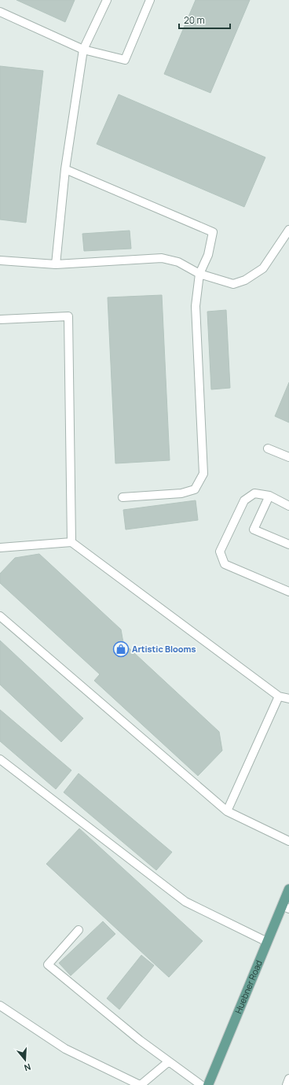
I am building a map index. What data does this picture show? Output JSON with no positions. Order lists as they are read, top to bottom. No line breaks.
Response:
{"streets":{"main road":["Huebner Road"]},"places":{"shop":["Artistic Blooms"]},"scale_bar":"20 m","north":"bottom"}
